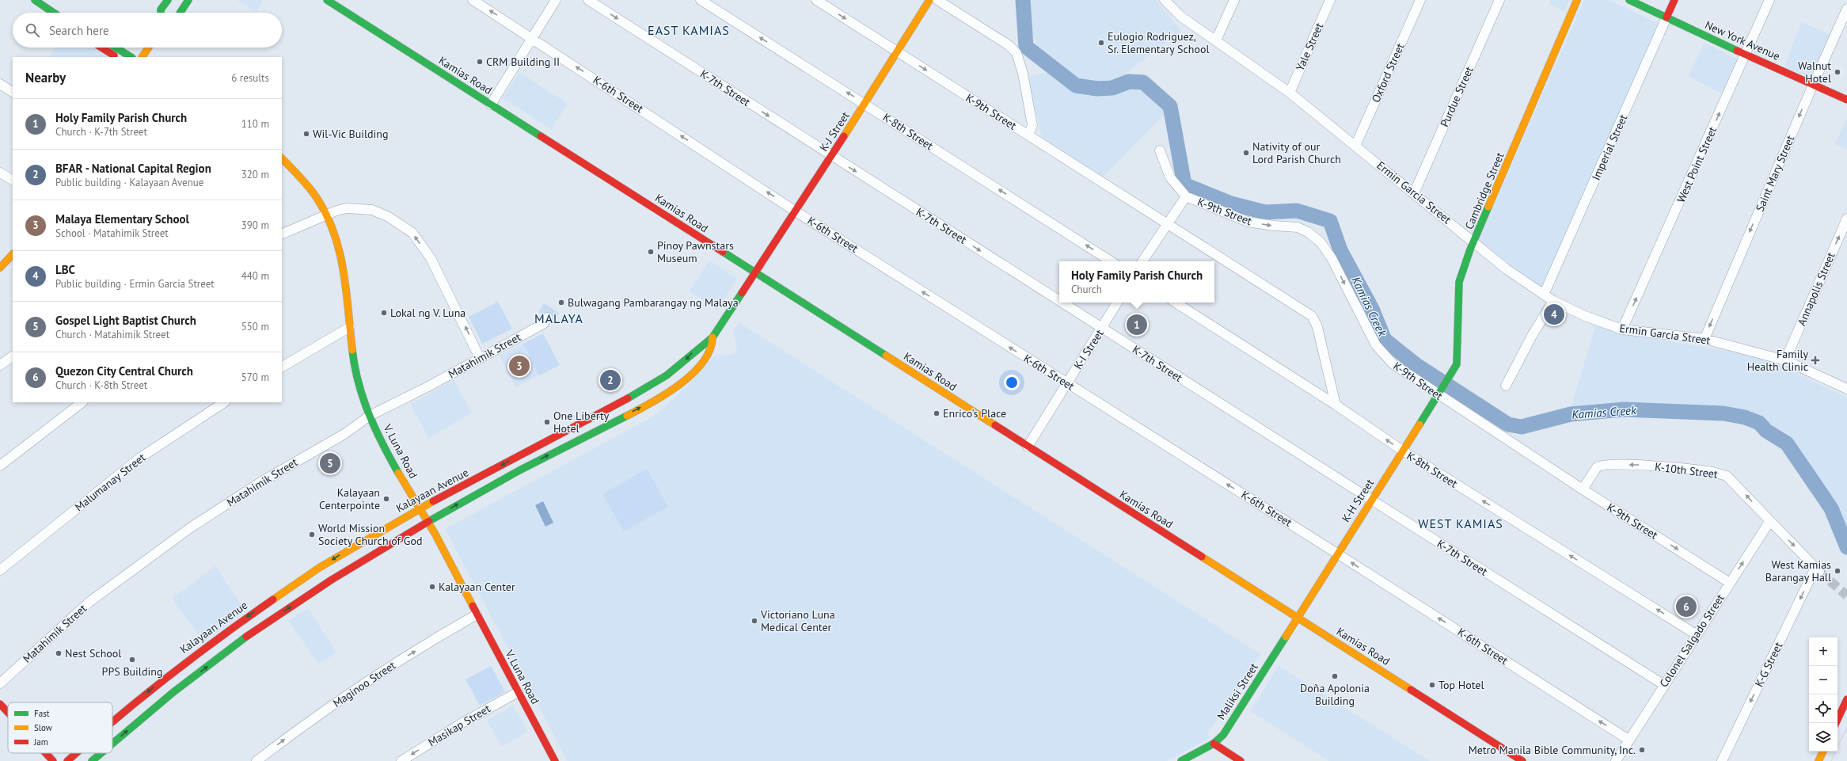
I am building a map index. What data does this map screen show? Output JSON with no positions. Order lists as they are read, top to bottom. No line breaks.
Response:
{"streets":{"main road":["New York Avenue","Kamias Road","K-J Street","Imperial Street","Cambridge Street","V. Luna Road","Kalayaan Avenue","K-H Street","Maliksi Street"],"street":["Yale Street","Oxford Street","K-7th Street","K-6th Street","Purdue Street","K-9th Street","K-8th Street","West Point Street","Saint Mary Street","Ermin Garcia Street","Annapolis Street","K-I Street","Matahimik Street","K-10th Street","Malumanay Street","Colonel Salgado Street","K-G Street","Maginoo Street","Masikap Street"]},"crossings":[["New York Avenue","Imperial Street"],["New York Avenue","West Point Street"],["New York Avenue","Saint Mary Street"],["Yale Street","Ermin Garcia Street"],["Oxford Street","Ermin Garcia Street"],["Kamias Road","K-J Street"],["Kamias Road","K-I Street"],["Kamias Road","Kalayaan Avenue"],["Kamias Road","K-H Street"],["Kamias Road","Maliksi Street"],["K-7th Street","K-J Street"],["K-7th Street","K-I Street"],["K-7th Street","K-H Street"],["K-7th Street","Colonel Salgado Street"],["K-6th Street","K-J Street"],["K-6th Street","K-I Street"],["K-6th Street","K-H Street"],["K-6th Street","Colonel Salgado Street"],["Purdue Street","Ermin Garcia Street"],["K-9th Street","K-J Street"],["K-9th Street","K-8th Street"],["K-9th Street","Cambridge Street"],["K-9th Street","K-10th Street"],["K-9th Street","K-H Street"],["K-9th Street","Colonel Salgado Street"],["K-J Street","K-8th Street"],["K-J Street","Kalayaan Avenue"],["K-8th Street","K-H Street"],["K-8th Street","Colonel Salgado Street"],["Imperial Street","Ermin Garcia Street"],["West Point Street","Ermin Garcia Street"],["Saint Mary Street","Ermin Garcia Street"],["Cambridge Street","Ermin Garcia Street"],["Cambridge Street","K-H Street"],["Ermin Garcia Street","Annapolis Street"],["Matahimik Street","V. Luna Road"],["V. Luna Road","Kalayaan Avenue"],["V. Luna Road","Maginoo Street"],["V. Luna Road","Masikap Street"],["K-10th Street","Colonel Salgado Street"],["K-10th Street","K-G Street"],["K-H Street","Maliksi Street"]],"one_way":["K-7th Street","K-6th Street","K-8th Street","West Point Street","Saint Mary Street","Annapolis Street","K-G Street","Maginoo Street","Masikap Street"],"districts":["EAST KAMIAS","MALAYA","WEST KAMIAS"],"water":["Kamias Creek"],"places":{"other":["Eulogio Rodriguez, Sr. Elementary School","CRM Building II","Walnut Hotel","Wil-Vic Building","Nativity of our Lord Parish Church","Pinoy Pawnstars Museum","Bulwagang Pambarangay ng Malaya","Lokal ng V. Luna","Enrico's Place","One Liberty Hotel","Kalayaan Centerpointe","World Mission Society Church of God","West Kamias Barangay Hall","Kalayaan Center","Victoriano Luna Medical Center","Nest School","PPS Building","Doña Apolonia Building","Top Hotel","Metro Manila Bible Community, Inc."],"health":["Family Health Clinic"]},"legend":["Fast","Slow","Jam"],"page":{"search":"Search here","heading":["Nearby","6 results"],"list":[{"mark":"1","name":"Holy Family Parish Church","note":"Church · K-7th Street","value":"110 m"},{"mark":"2","name":"BFAR - National Capital Region","note":"Public building · Kalayaan Avenue","value":"320 m"},{"mark":"3","name":"Malaya Elementary School","note":"School · Matahimik Street","value":"390 m"},{"mark":"4","name":"LBC","note":"Public building · Ermin Garcia Street","value":"440 m"},{"mark":"5","name":"Gospel Light Baptist Church","note":"Church · Matahimik Street","value":"550 m"},{"mark":"6","name":"Quezon City Central Church","note":"Church · K-8th Street","value":"570 m"}],"popup":["Holy Family Parish Church","Church"],"pins":["4","1","3","2","5","6"],"map_buttons":["+","−"]}}
